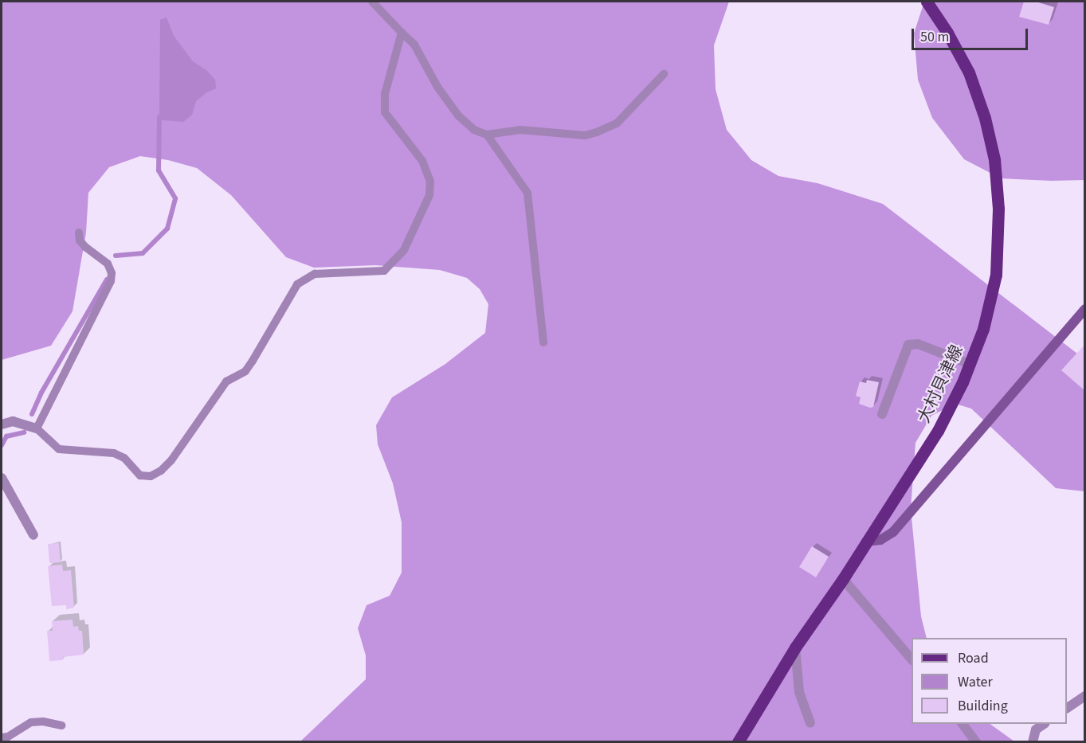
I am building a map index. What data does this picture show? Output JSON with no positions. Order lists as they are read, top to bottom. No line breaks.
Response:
{"streets":{"main road":["大村貝津線"]},"legend":["Road","Water","Building"],"scale_bar":"50 m"}
